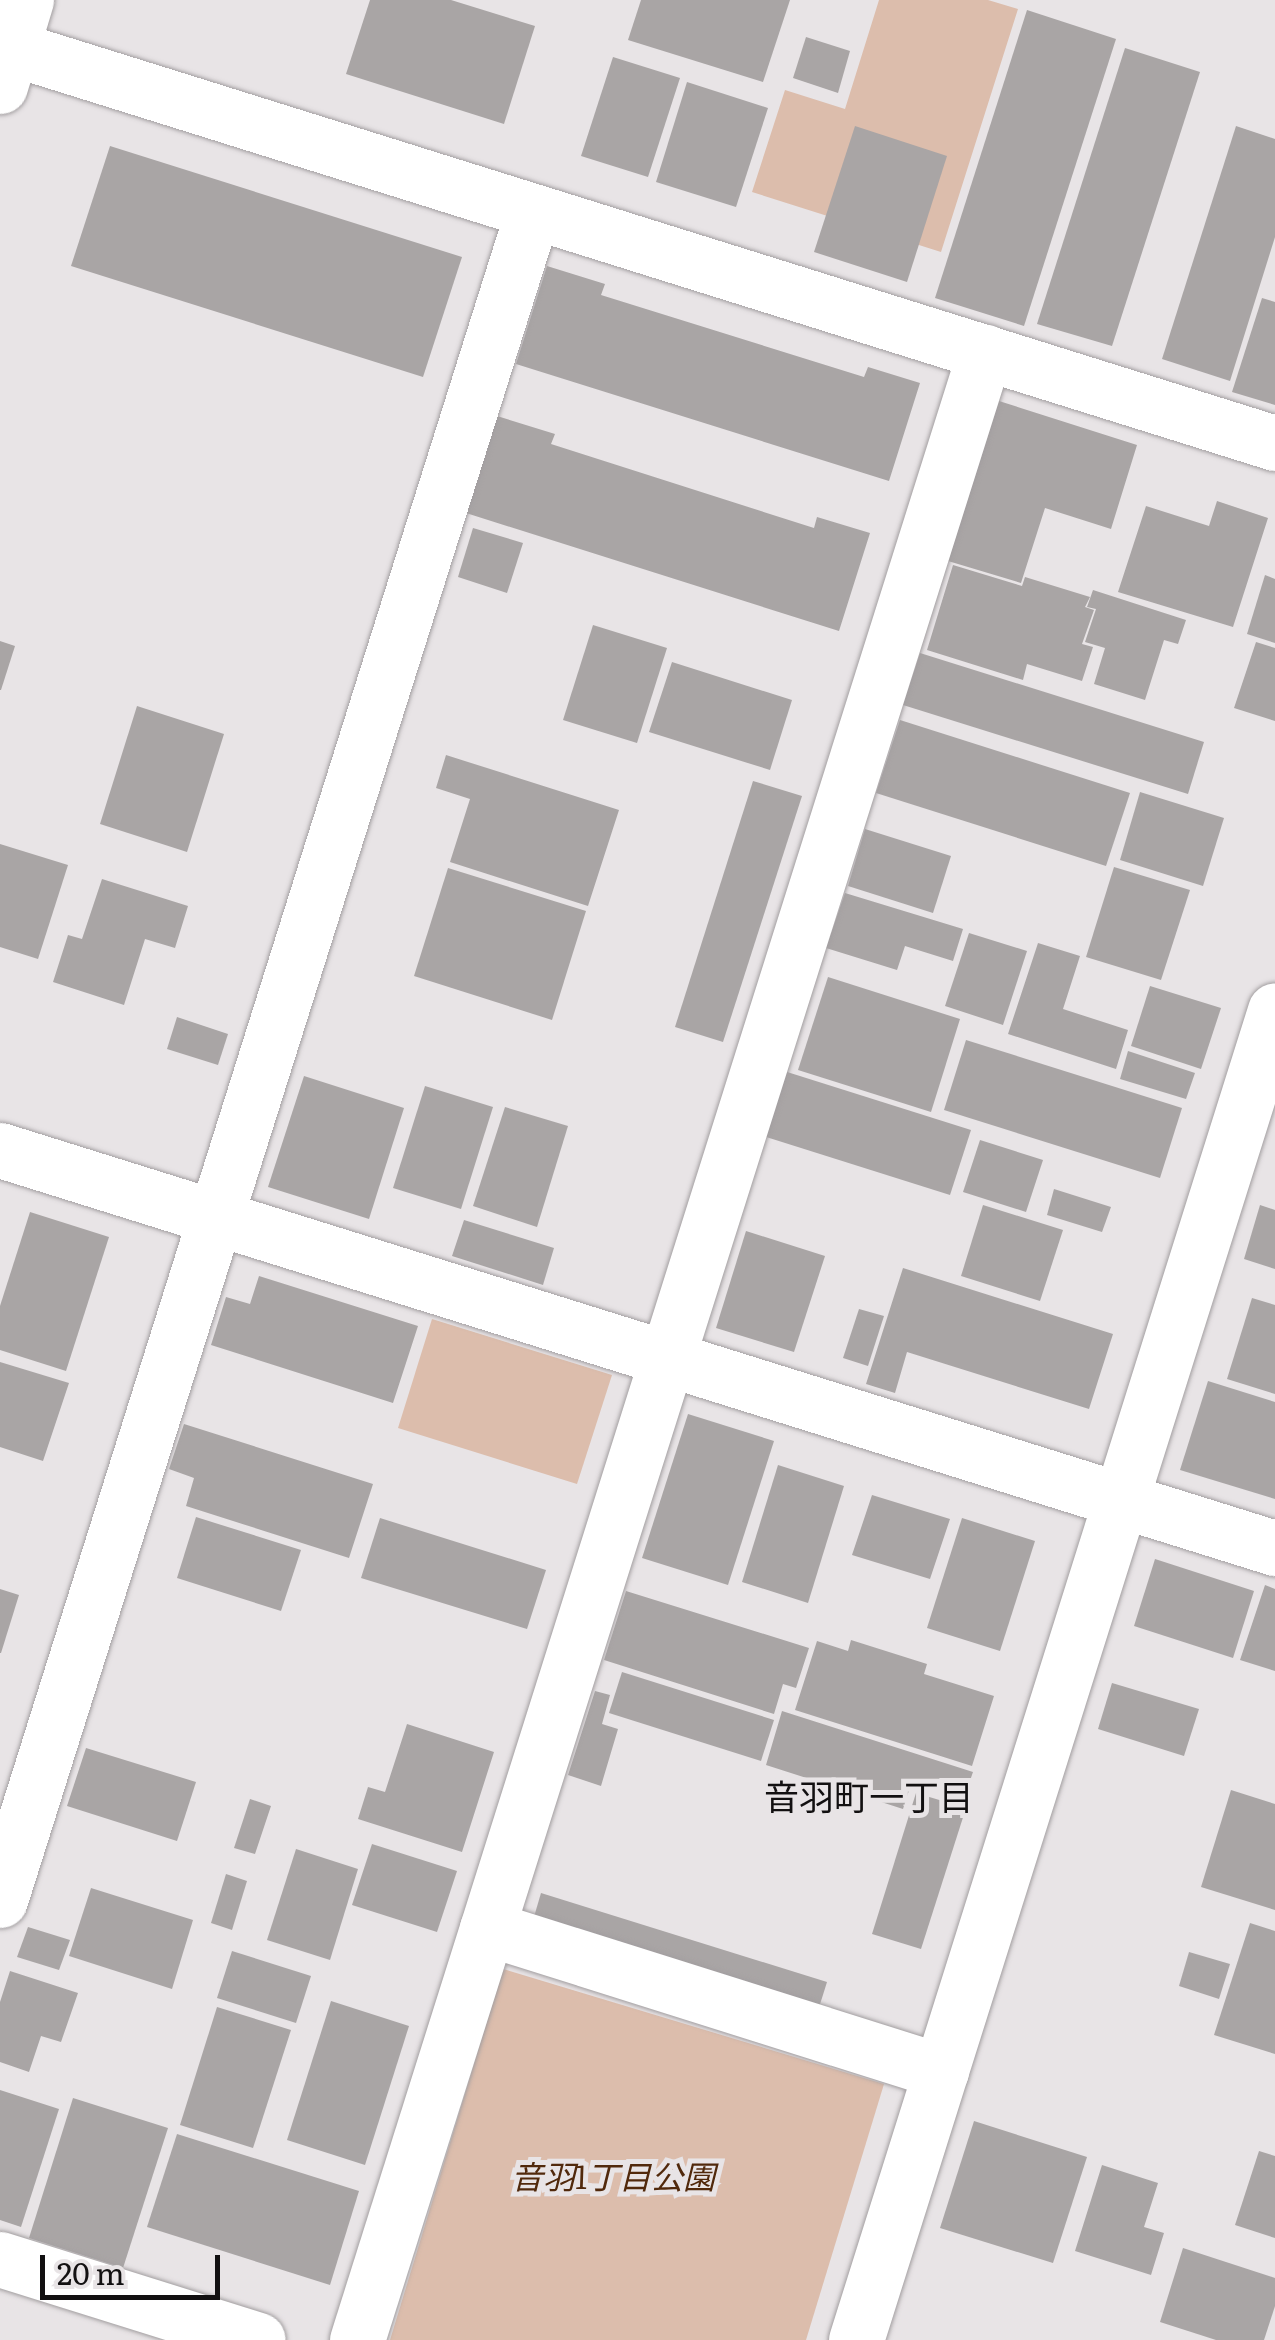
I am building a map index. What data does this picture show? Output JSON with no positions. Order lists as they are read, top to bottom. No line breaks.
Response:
{"districts":["音羽町一丁目"],"parks":["音羽1丁目公園"],"scale_bar":"20 m"}
